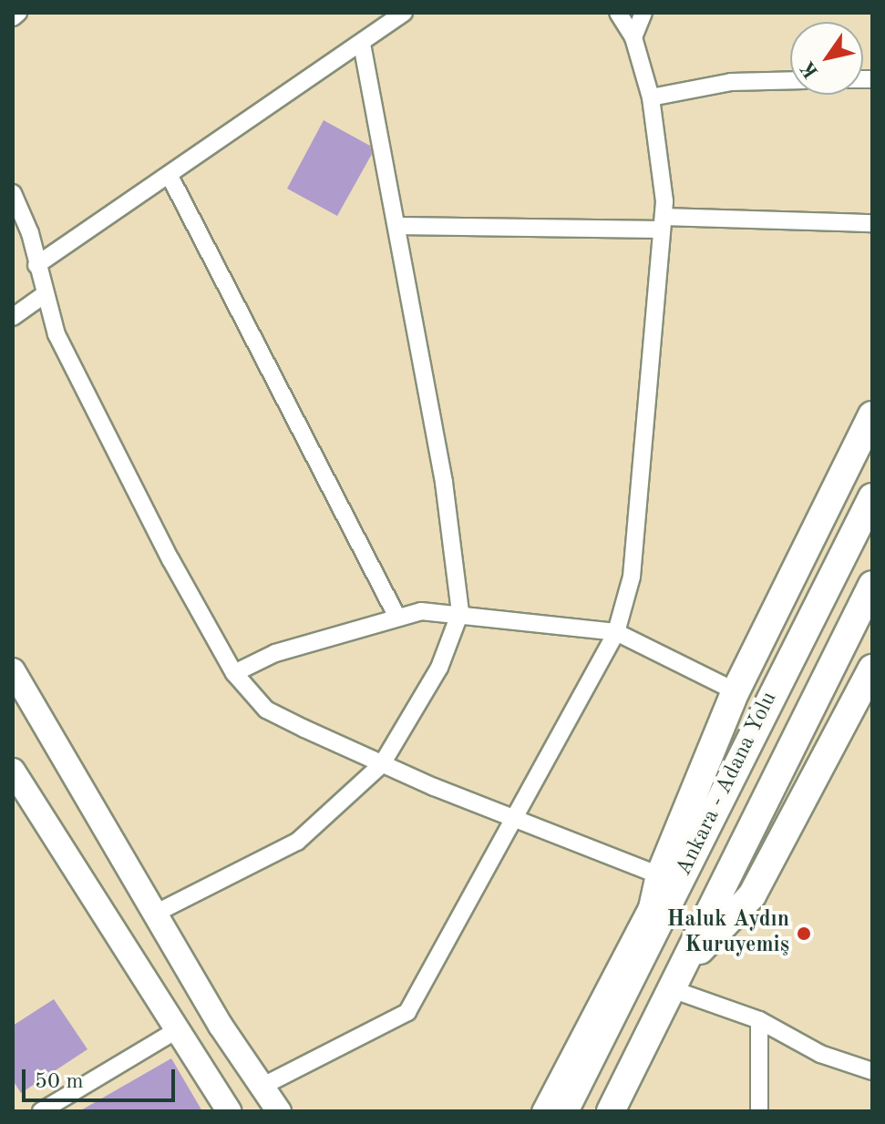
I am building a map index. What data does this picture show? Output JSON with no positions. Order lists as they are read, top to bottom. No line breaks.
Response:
{"streets":{"highway":["Ankara - Adana Yolu"]},"places":["Haluk Aydın Kuruyemiş"],"scale_bar":"50 m","north":"bottom left"}
